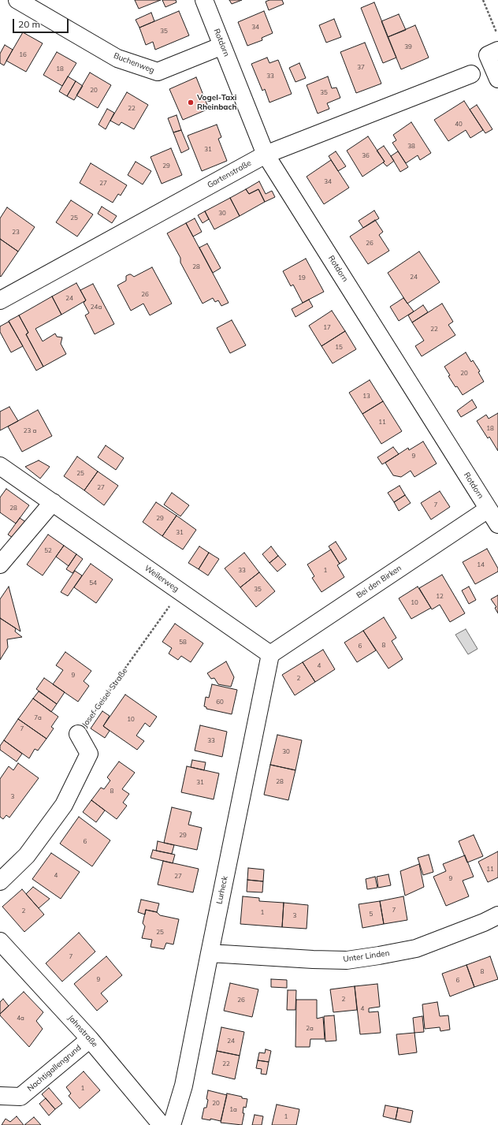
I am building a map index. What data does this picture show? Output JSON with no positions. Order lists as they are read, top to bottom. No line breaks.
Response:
{"streets":{"street":["Rotdorn","Buchenweg","Gartenstraße","Weilerweg","Bei den Birken","Josef-Geisel-Straße","Lurheck","Unter Linden","Jahnstraße","Nachtigallengrund"]},"crossings":[["Rotdorn","Buchenweg"],["Rotdorn","Gartenstraße"],["Rotdorn","Bei den Birken"],["Weilerweg","Bei den Birken"],["Weilerweg","Josef-Geisel-Straße"],["Weilerweg","Lurheck"],["Bei den Birken","Lurheck"],["Lurheck","Unter Linden"],["Jahnstraße","Nachtigallengrund"]],"places":["Vogel-Taxi Rheinbach"],"house_numbers":["34","35","39","16","37","18","33","20","35","22","40","38","31","36","29","34","27","30","25","23","26","28","24","19","26","24","24a","17","22","15","20","13","11","18","23 a","9","25","27","7","28","29","31","52","14","33","1","54","35","12","10","58","8","6","4","9","2","60","7a","10","7","33","30","28","31","8","3","29","6","11","4","27","9","7","2","1","5","3","25","7","8","9","6","2","26","4","4a","2a","24","22","1","20","1a","1"],"scale_bar":"20 m"}
